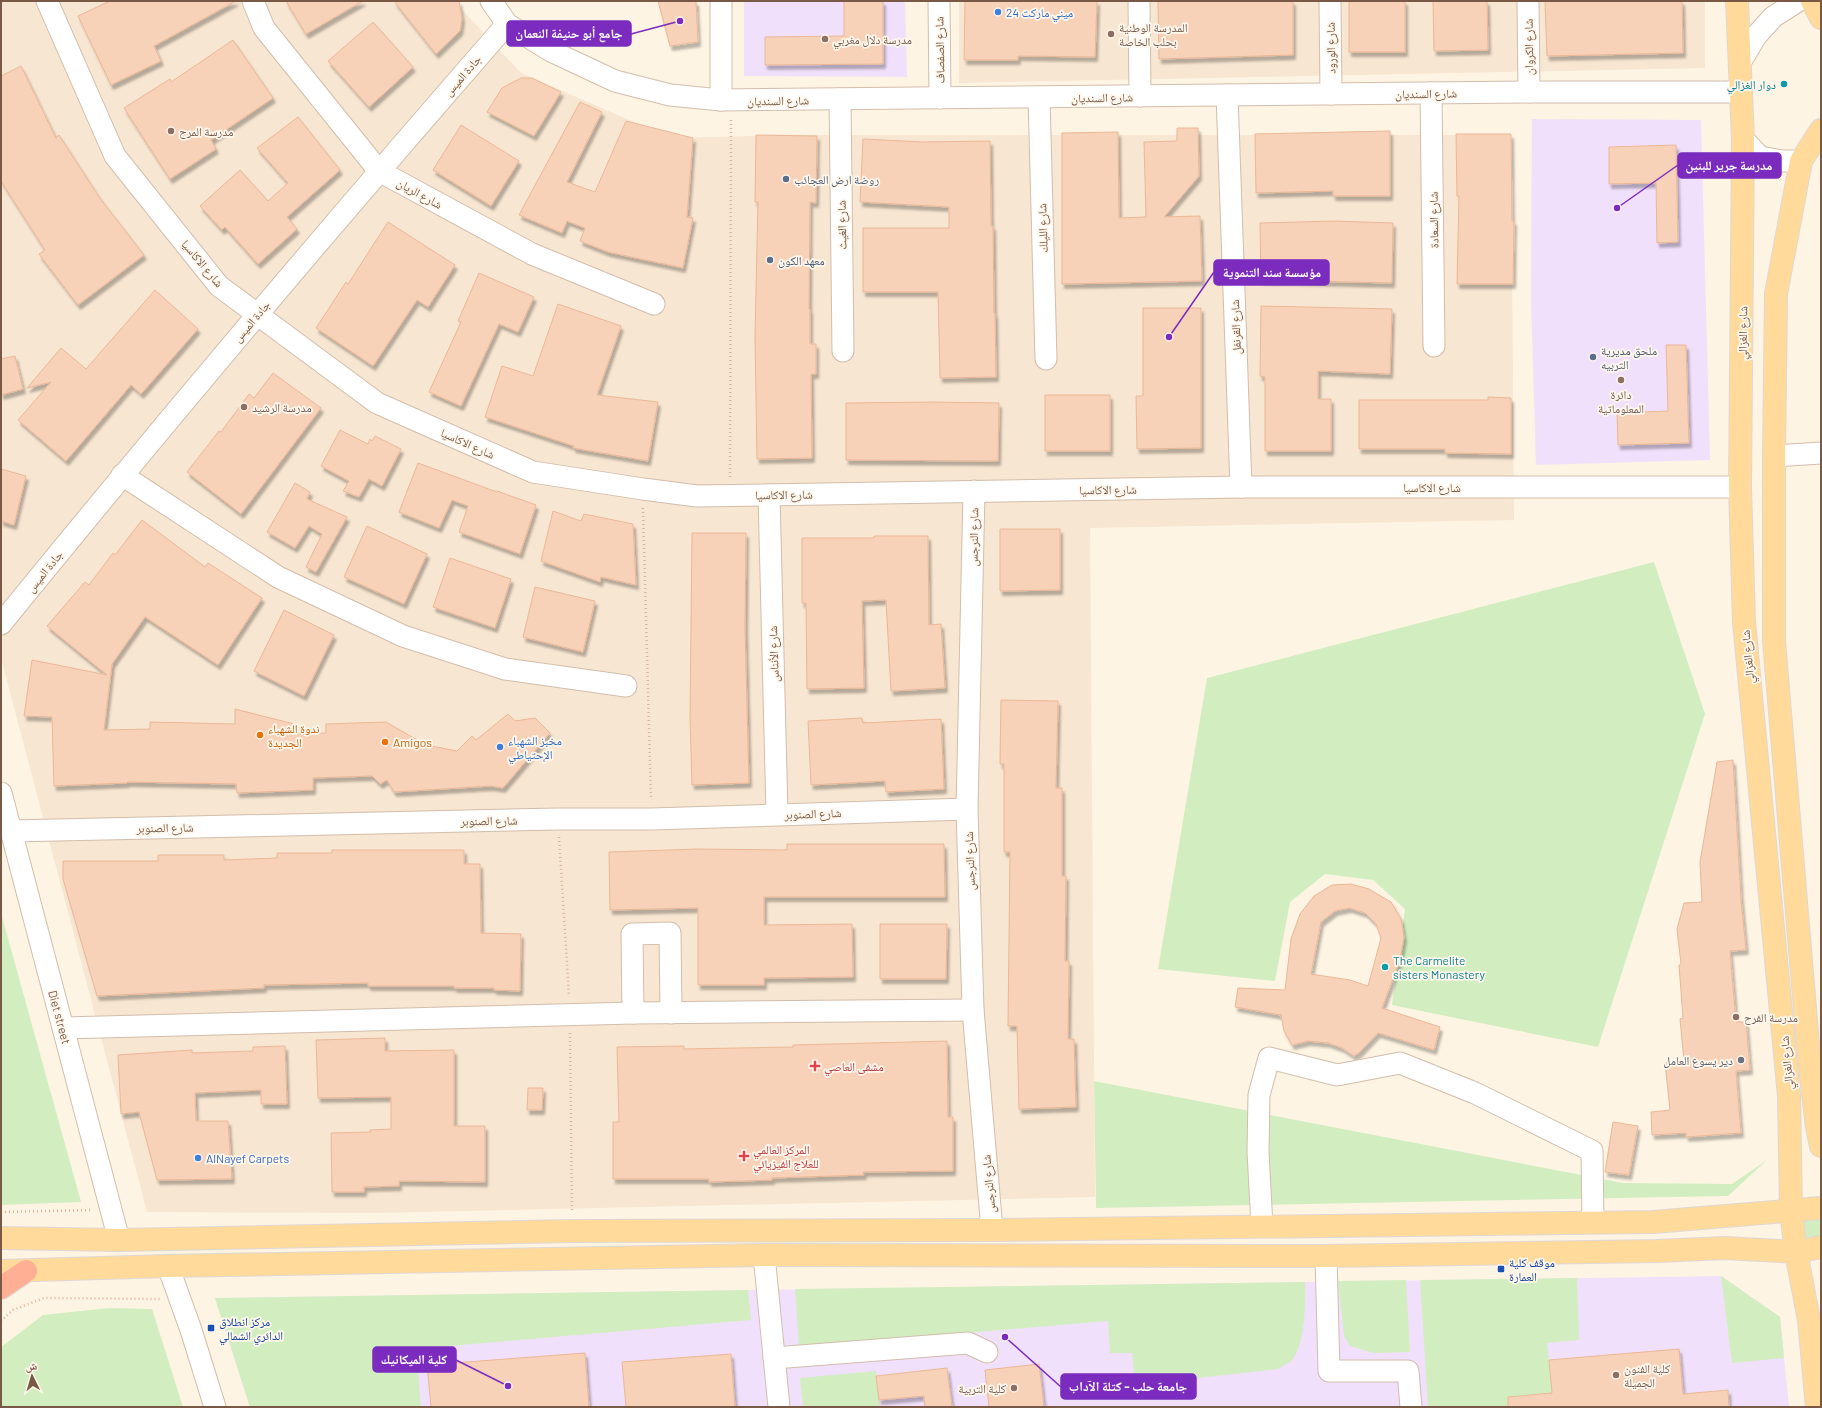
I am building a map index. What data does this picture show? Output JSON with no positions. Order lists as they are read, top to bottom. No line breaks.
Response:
{"streets":{"main road":["شارع الغزالي"],"street":["شارع الكروان","شارع الورود","شارع الصفصاف","جادة الميس","شارع السنديان","شارع الريان","شارع السعادة","شارع الغيث","شارع الليلك","شارع الاكاسيا","شارع القرنفل","شارع النرجس","شارع الأنناس","شارع الصنوبر","Diet street"]},"crossings":[["شارع الكروان","شارع السنديان"],["شارع الورود","شارع السنديان"],["شارع الصفصاف","شارع السنديان"],["جادة الميس","شارع السنديان"],["جادة الميس","شارع الريان"],["جادة الميس","شارع الاكاسيا"],["شارع السنديان","شارع السعادة"],["شارع السنديان","شارع الغيث"],["شارع السنديان","شارع الليلك"],["شارع السنديان","شارع القرنفل"],["شارع السنديان","شارع الغزالي"],["شارع الاكاسيا","شارع القرنفل"],["شارع الاكاسيا","شارع الغزالي"],["شارع الاكاسيا","شارع النرجس"],["شارع الاكاسيا","شارع الأنناس"],["شارع النرجس","شارع الصنوبر"],["شارع الأنناس","شارع الصنوبر"],["شارع الصنوبر","Diet street"]],"places":{"other":["ميني ماركت 24","جامع أبو حنيفة النعمان","المدرسة الوطنية بحلب الخاصة","مدرسة دلال مغربي","دوار الغزالي","مدرسة المرح","روضة ارض العجائب","مدرسة جرير للبنين","معهد الكون","مؤسسة سند التنموية","ملحق مديرية التربيه","دائرة المعلوماتية","مدرسة الرشيد","ندوة الشهباء الجديدة","Amigos","مخبز الشهباء الإحتياطي","The Carmelite sisters Monastery","مدرسة الفرح","دير يسوع العامل","AlNayef Carpets","جامعة حلب - كتلة الآداب","كلية الفنون الجميلة","كلية الميكانيك","كلية التربية"],"health":["مشفى العاصي","المركز العالمي للعلاج الفيزيائي"],"transit":["موقف كلية العمارة","مركز انطلاق الدائري الشمالي"]},"north":"top"}
